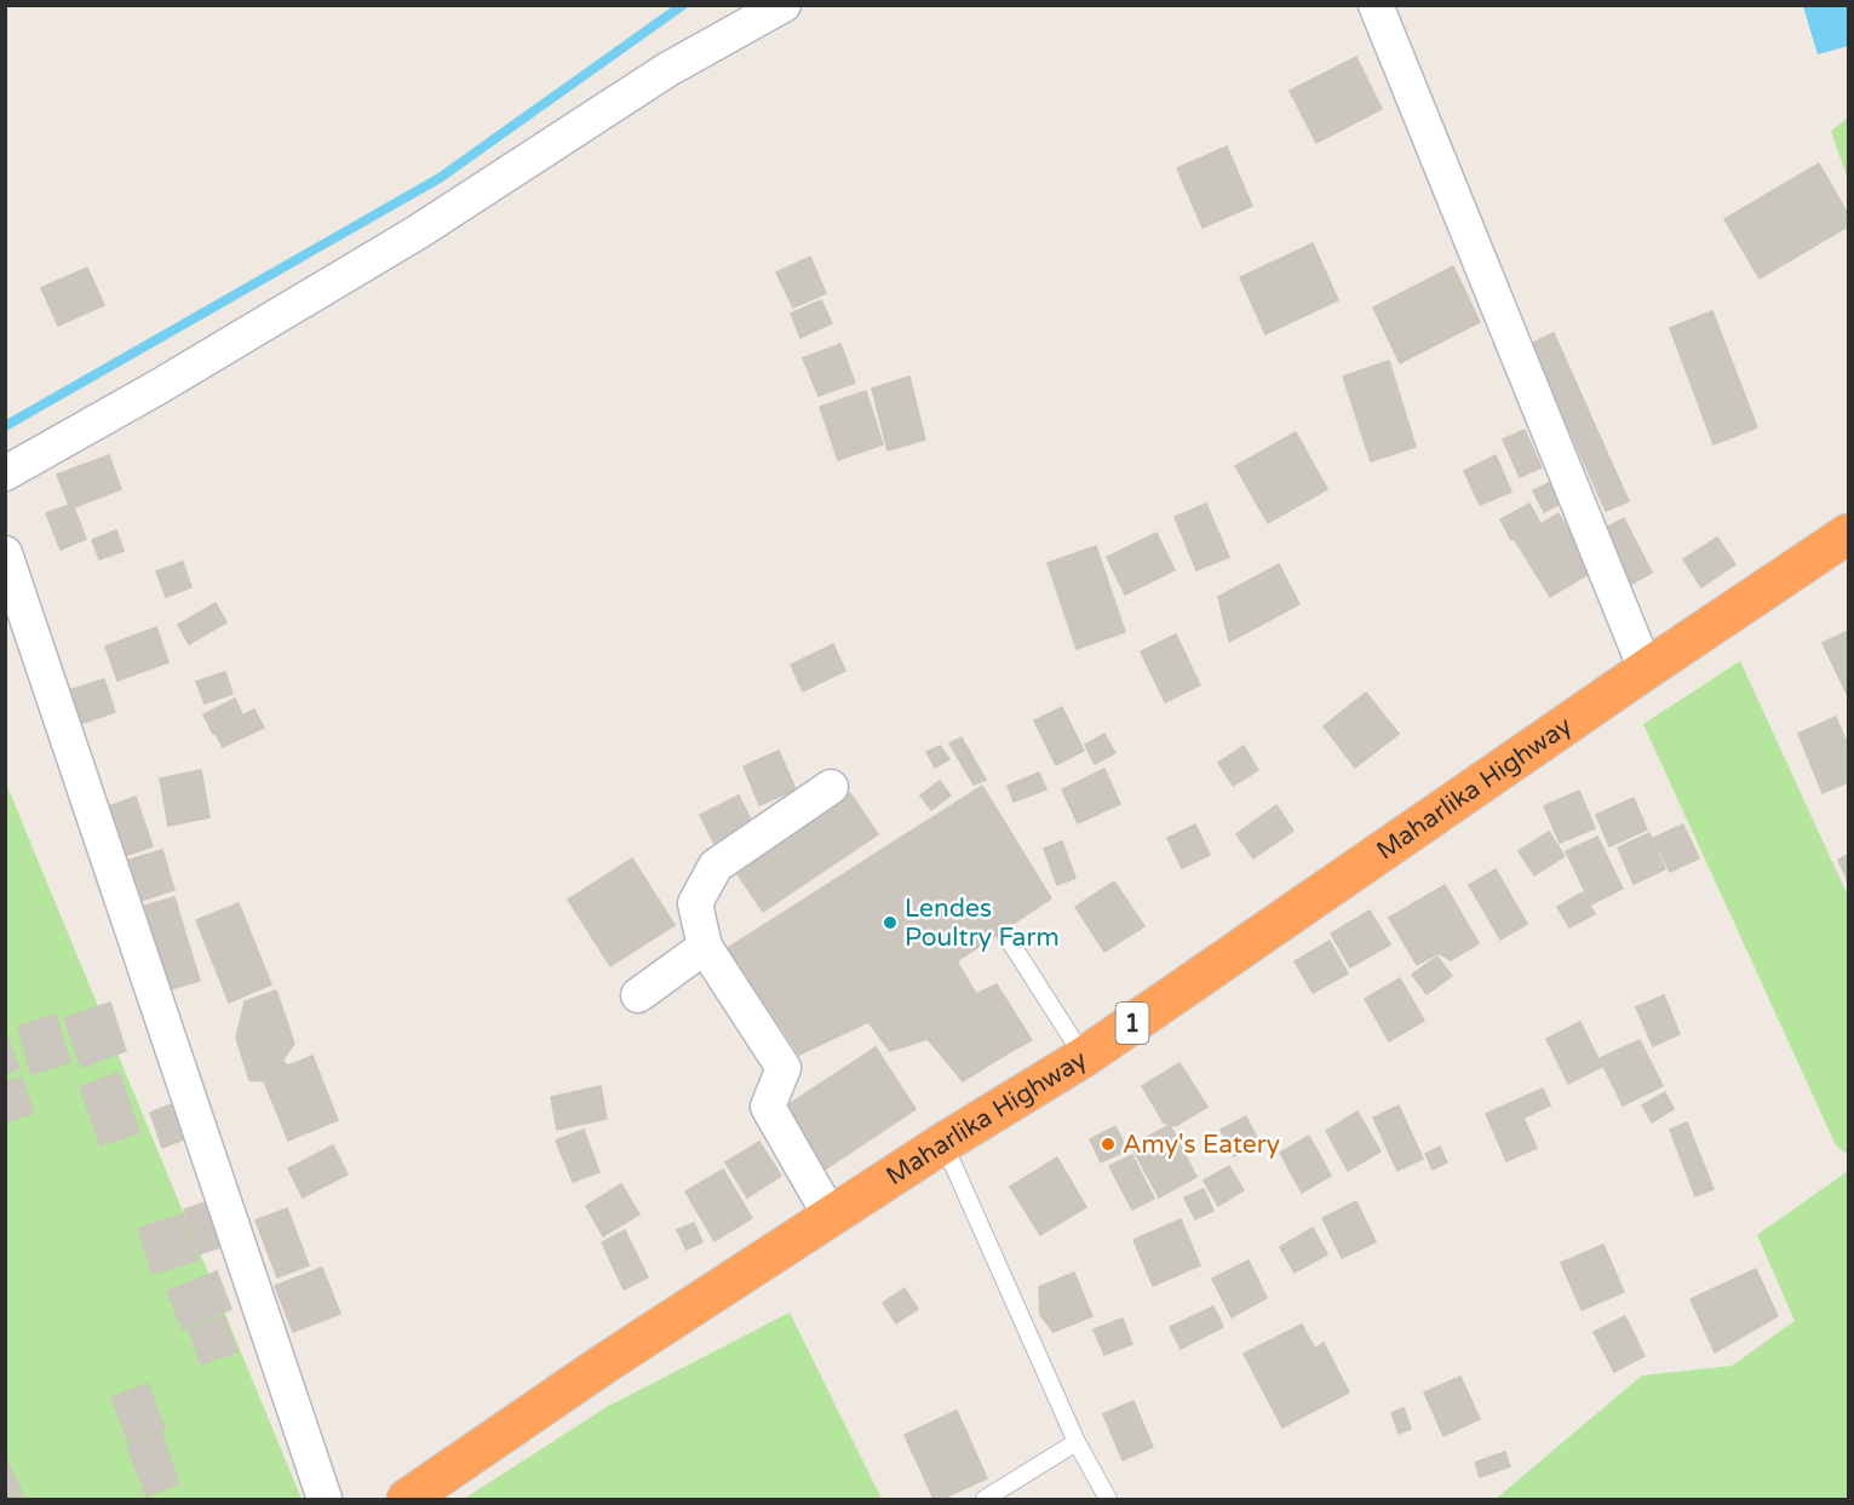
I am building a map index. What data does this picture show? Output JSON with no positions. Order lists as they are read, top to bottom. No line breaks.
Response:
{"streets":{"highway":["Maharlika Highway","1"]},"places":["Lendes Poultry Farm","Amy's Eatery"]}
